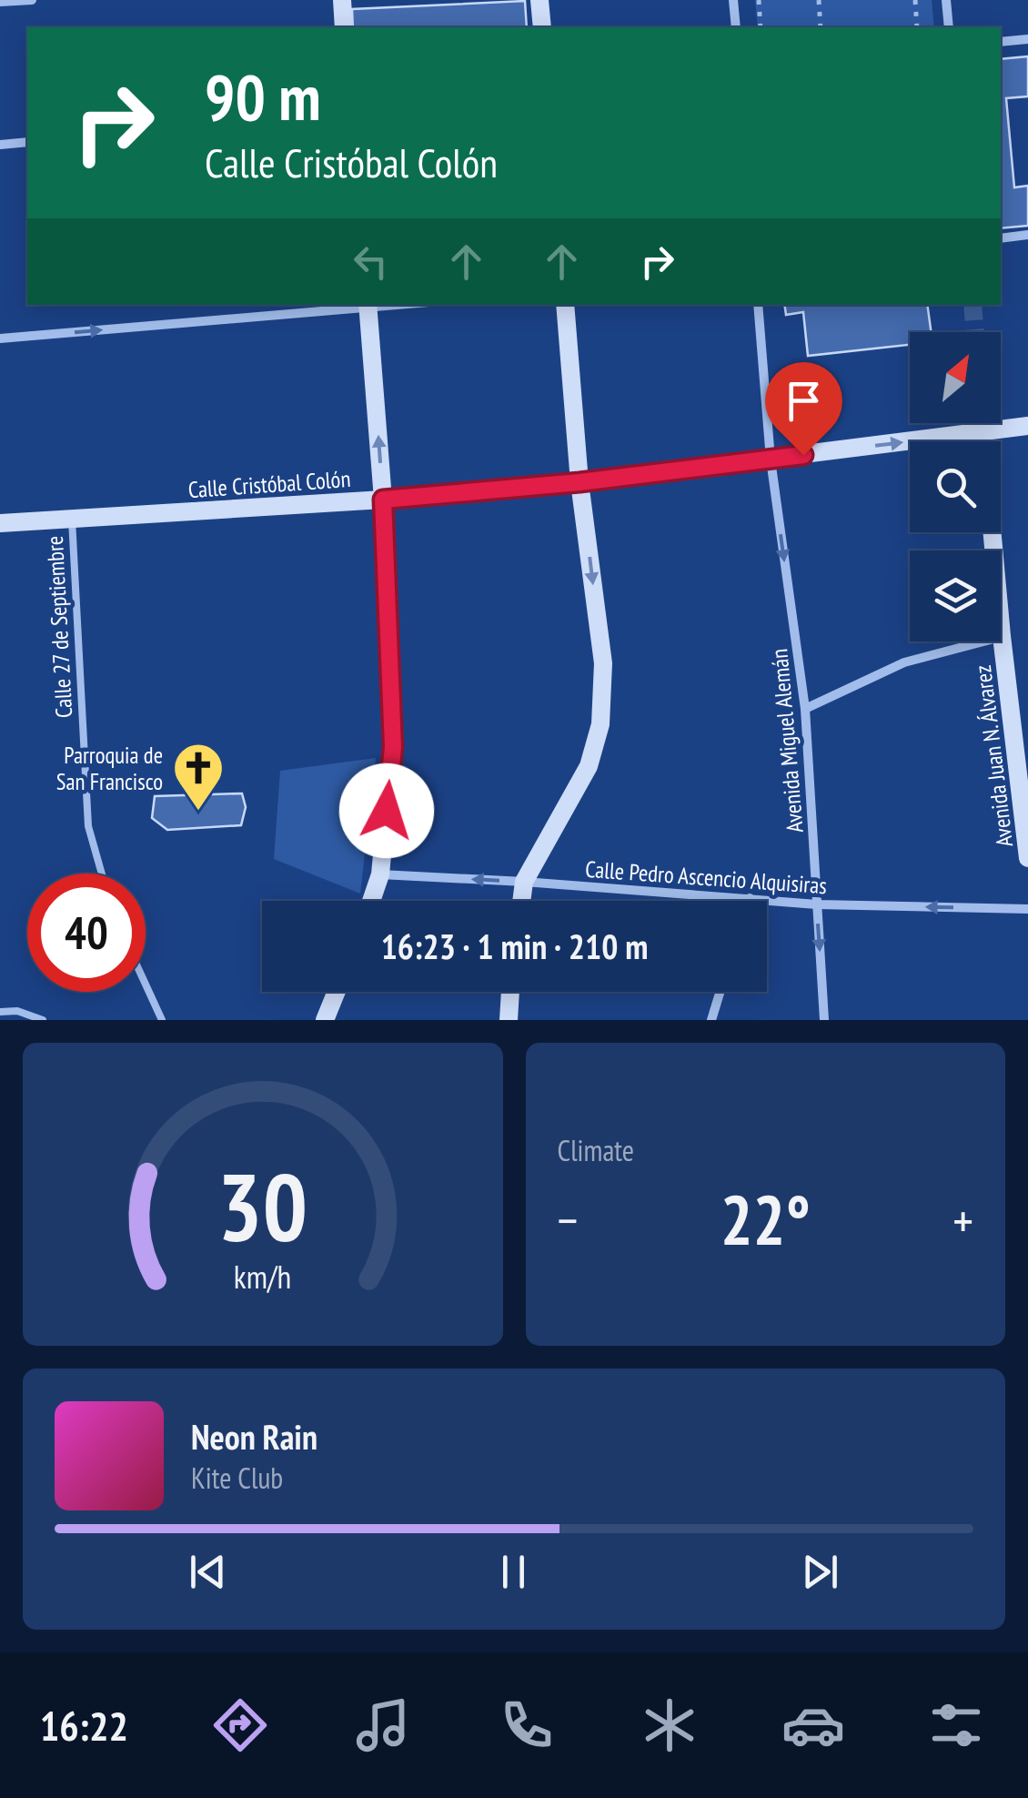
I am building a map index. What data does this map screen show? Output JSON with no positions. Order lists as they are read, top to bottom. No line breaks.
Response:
{"streets":{"street":["Calle Cristóbal Colón","Avenida Miguel Alemán","Avenida Juan N. Álvarez","Calle Pedro Ascencio Alquisiras"],"lane":["Calle 27 de Septiembre"]},"crossings":[["Calle Cristóbal Colón","Calle 27 de Septiembre"],["Calle Cristóbal Colón","Avenida Miguel Alemán"],["Calle Cristóbal Colón","Avenida Juan N. Álvarez"],["Avenida Miguel Alemán","Calle Pedro Ascencio Alquisiras"]],"one_way":["Avenida Miguel Alemán","Calle Pedro Ascencio Alquisiras"],"places":{"church":["Parroquia de San Francisco"]},"north":"top right","page":{"turn":["90 m","Calle Cristóbal Colón"],"limit":"40","trip":"16:23 · 1 min · 210 m","tile":"Climate","heat":["−","22°","+"],"song":["Neon Rain","Kite Club"],"tabs":"16:22","gauge":["30","km/h"]}}
